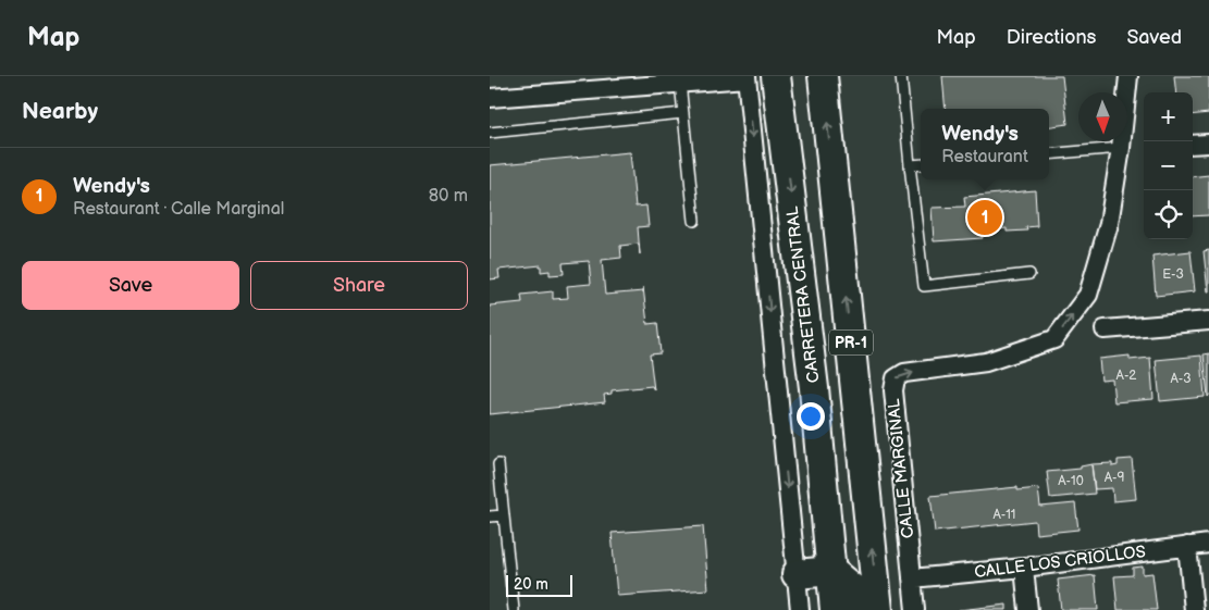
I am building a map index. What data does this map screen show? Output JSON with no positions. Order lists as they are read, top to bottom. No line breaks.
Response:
{"streets":{"main road":["CARRETERA CENTRAL","PR-1"],"street":["CALLE MARGINAL","CALLE LOS CRIOLLOS"]},"crossings":[["CALLE MARGINAL","CALLE LOS CRIOLLOS"]],"one_way":["CALLE MARGINAL"],"house_numbers":["E-3","A-2","A-3","A-9","A-10","A-11"],"scale_bar":"20 m","north":"bottom","page":{"header":"Map","nav":["Map","Directions","Saved"],"heading":"Nearby","map_buttons":["+","−"],"popup":["Wendy's","Restaurant"],"list":[{"mark":"1","name":"Wendy's","note":"Restaurant · Calle Marginal","value":"80 m"}],"pins":"1","buttons":["Save","Share"],"scale":"20 m"}}
